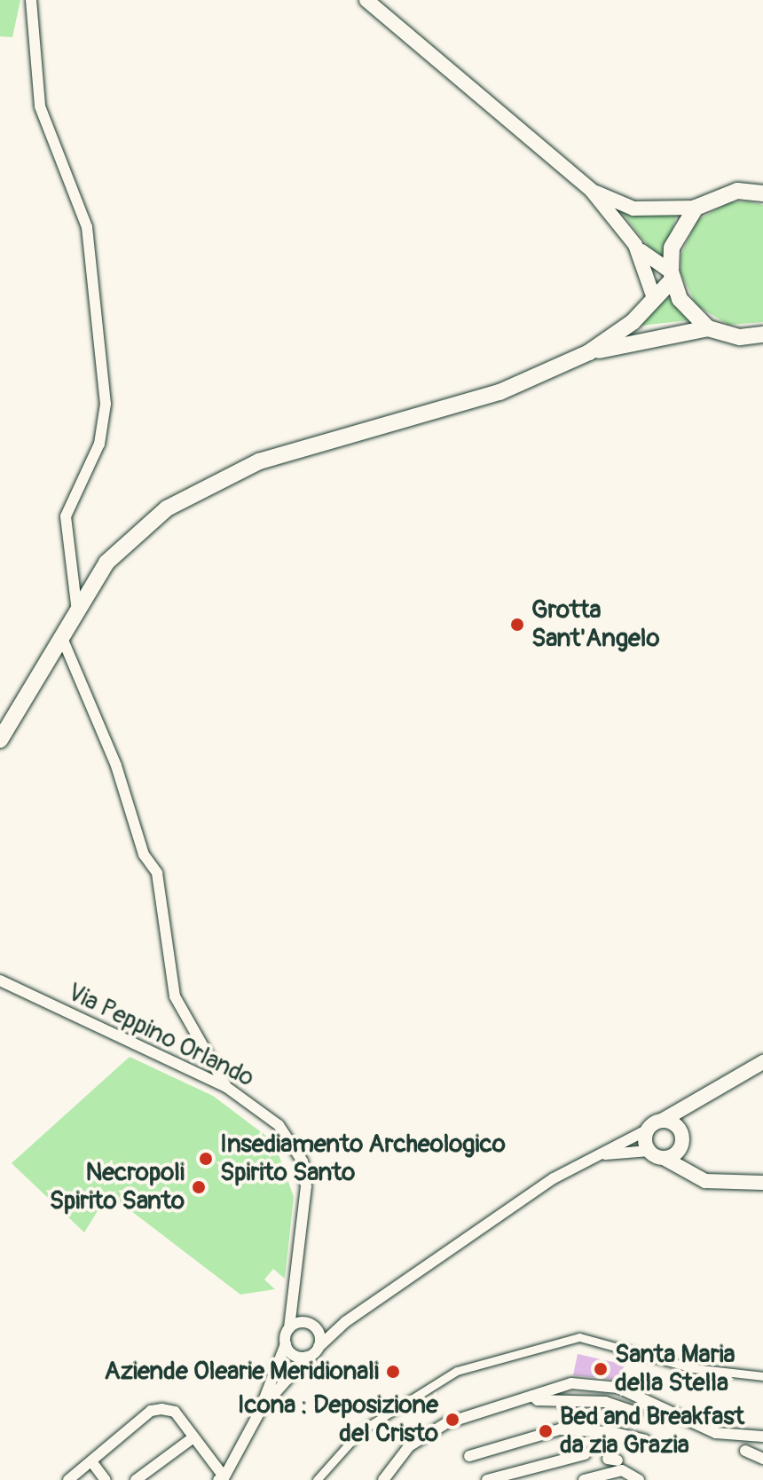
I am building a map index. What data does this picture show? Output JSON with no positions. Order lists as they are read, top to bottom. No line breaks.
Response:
{"streets":{"street":["Via Peppino Orlando"]},"places":["Grotta Sant'Angelo","Insediamento Archeologico Spirito Santo","Necropoli Spirito Santo","Santa Maria della Stella","Aziende Olearie Meridionali","Icona : Deposizione del Cristo","Bed and Breakfast da zia Grazia"]}
